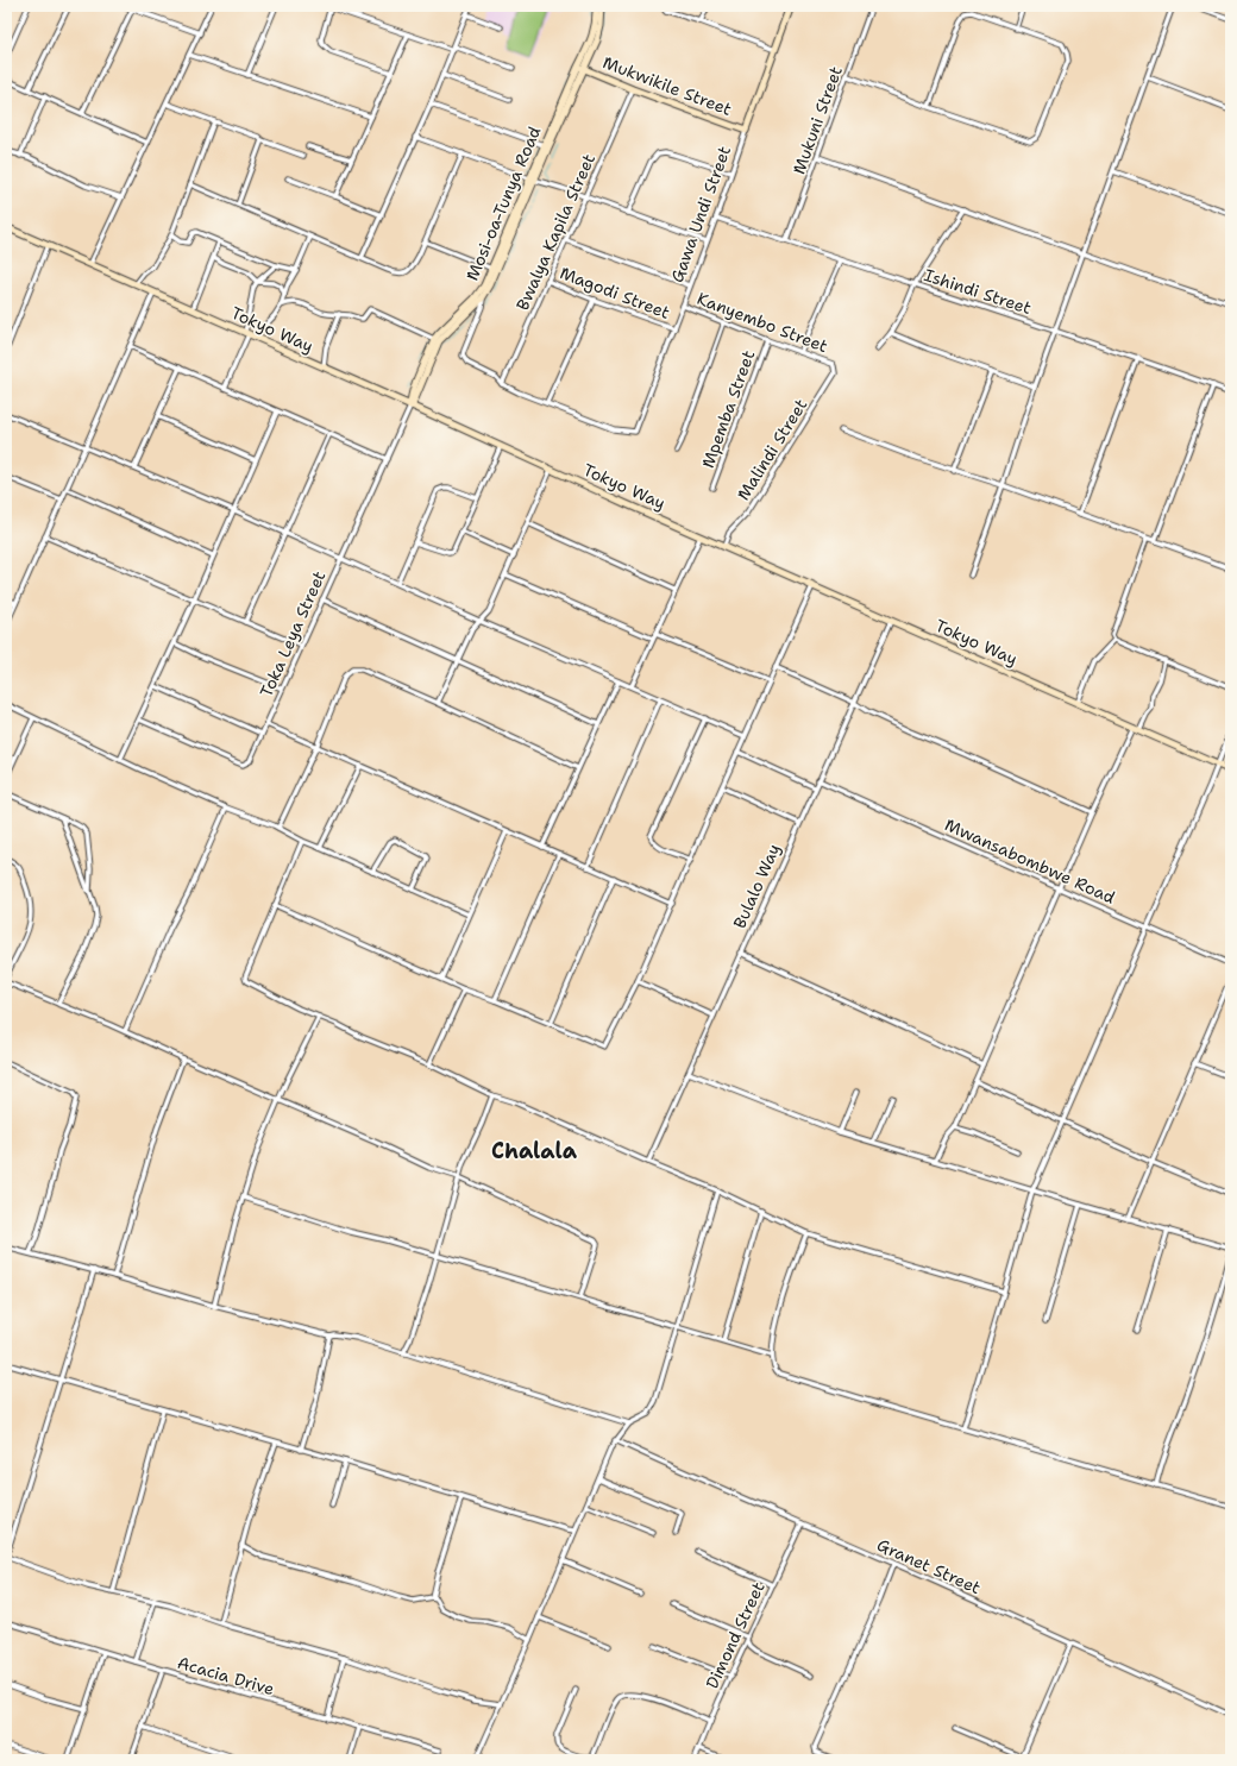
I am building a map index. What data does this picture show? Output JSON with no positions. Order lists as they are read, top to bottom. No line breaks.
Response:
{"streets":{"main road":["Mukwikile Street","Mosi-oa-Tunya Road","Gawa Undi Street","Tokyo Way"],"street":["Mukuni Street","Bwalya Kapila Street","Ishindi Street","Magodi Street","Kanyembo Street","Mpemba Street","Malindi Street","Toka Leya Street","Mwansabombwe Road","Bulalo Way","Granet Street","Dimond Street","Acacia Drive"]},"crossings":[["Mukwikile Street","Mosi-oa-Tunya Road"],["Mukwikile Street","Gawa Undi Street"],["Mukwikile Street","Bwalya Kapila Street"],["Mukuni Street","Ishindi Street"],["Mosi-oa-Tunya Road","Tokyo Way"],["Mosi-oa-Tunya Road","Toka Leya Street"],["Gawa Undi Street","Ishindi Street"],["Gawa Undi Street","Magodi Street"],["Gawa Undi Street","Kanyembo Street"],["Bwalya Kapila Street","Magodi Street"],["Kanyembo Street","Mpemba Street"],["Kanyembo Street","Malindi Street"],["Tokyo Way","Malindi Street"],["Tokyo Way","Toka Leya Street"],["Tokyo Way","Bulalo Way"],["Mwansabombwe Road","Bulalo Way"],["Granet Street","Dimond Street"]],"districts":["Chalala"]}
